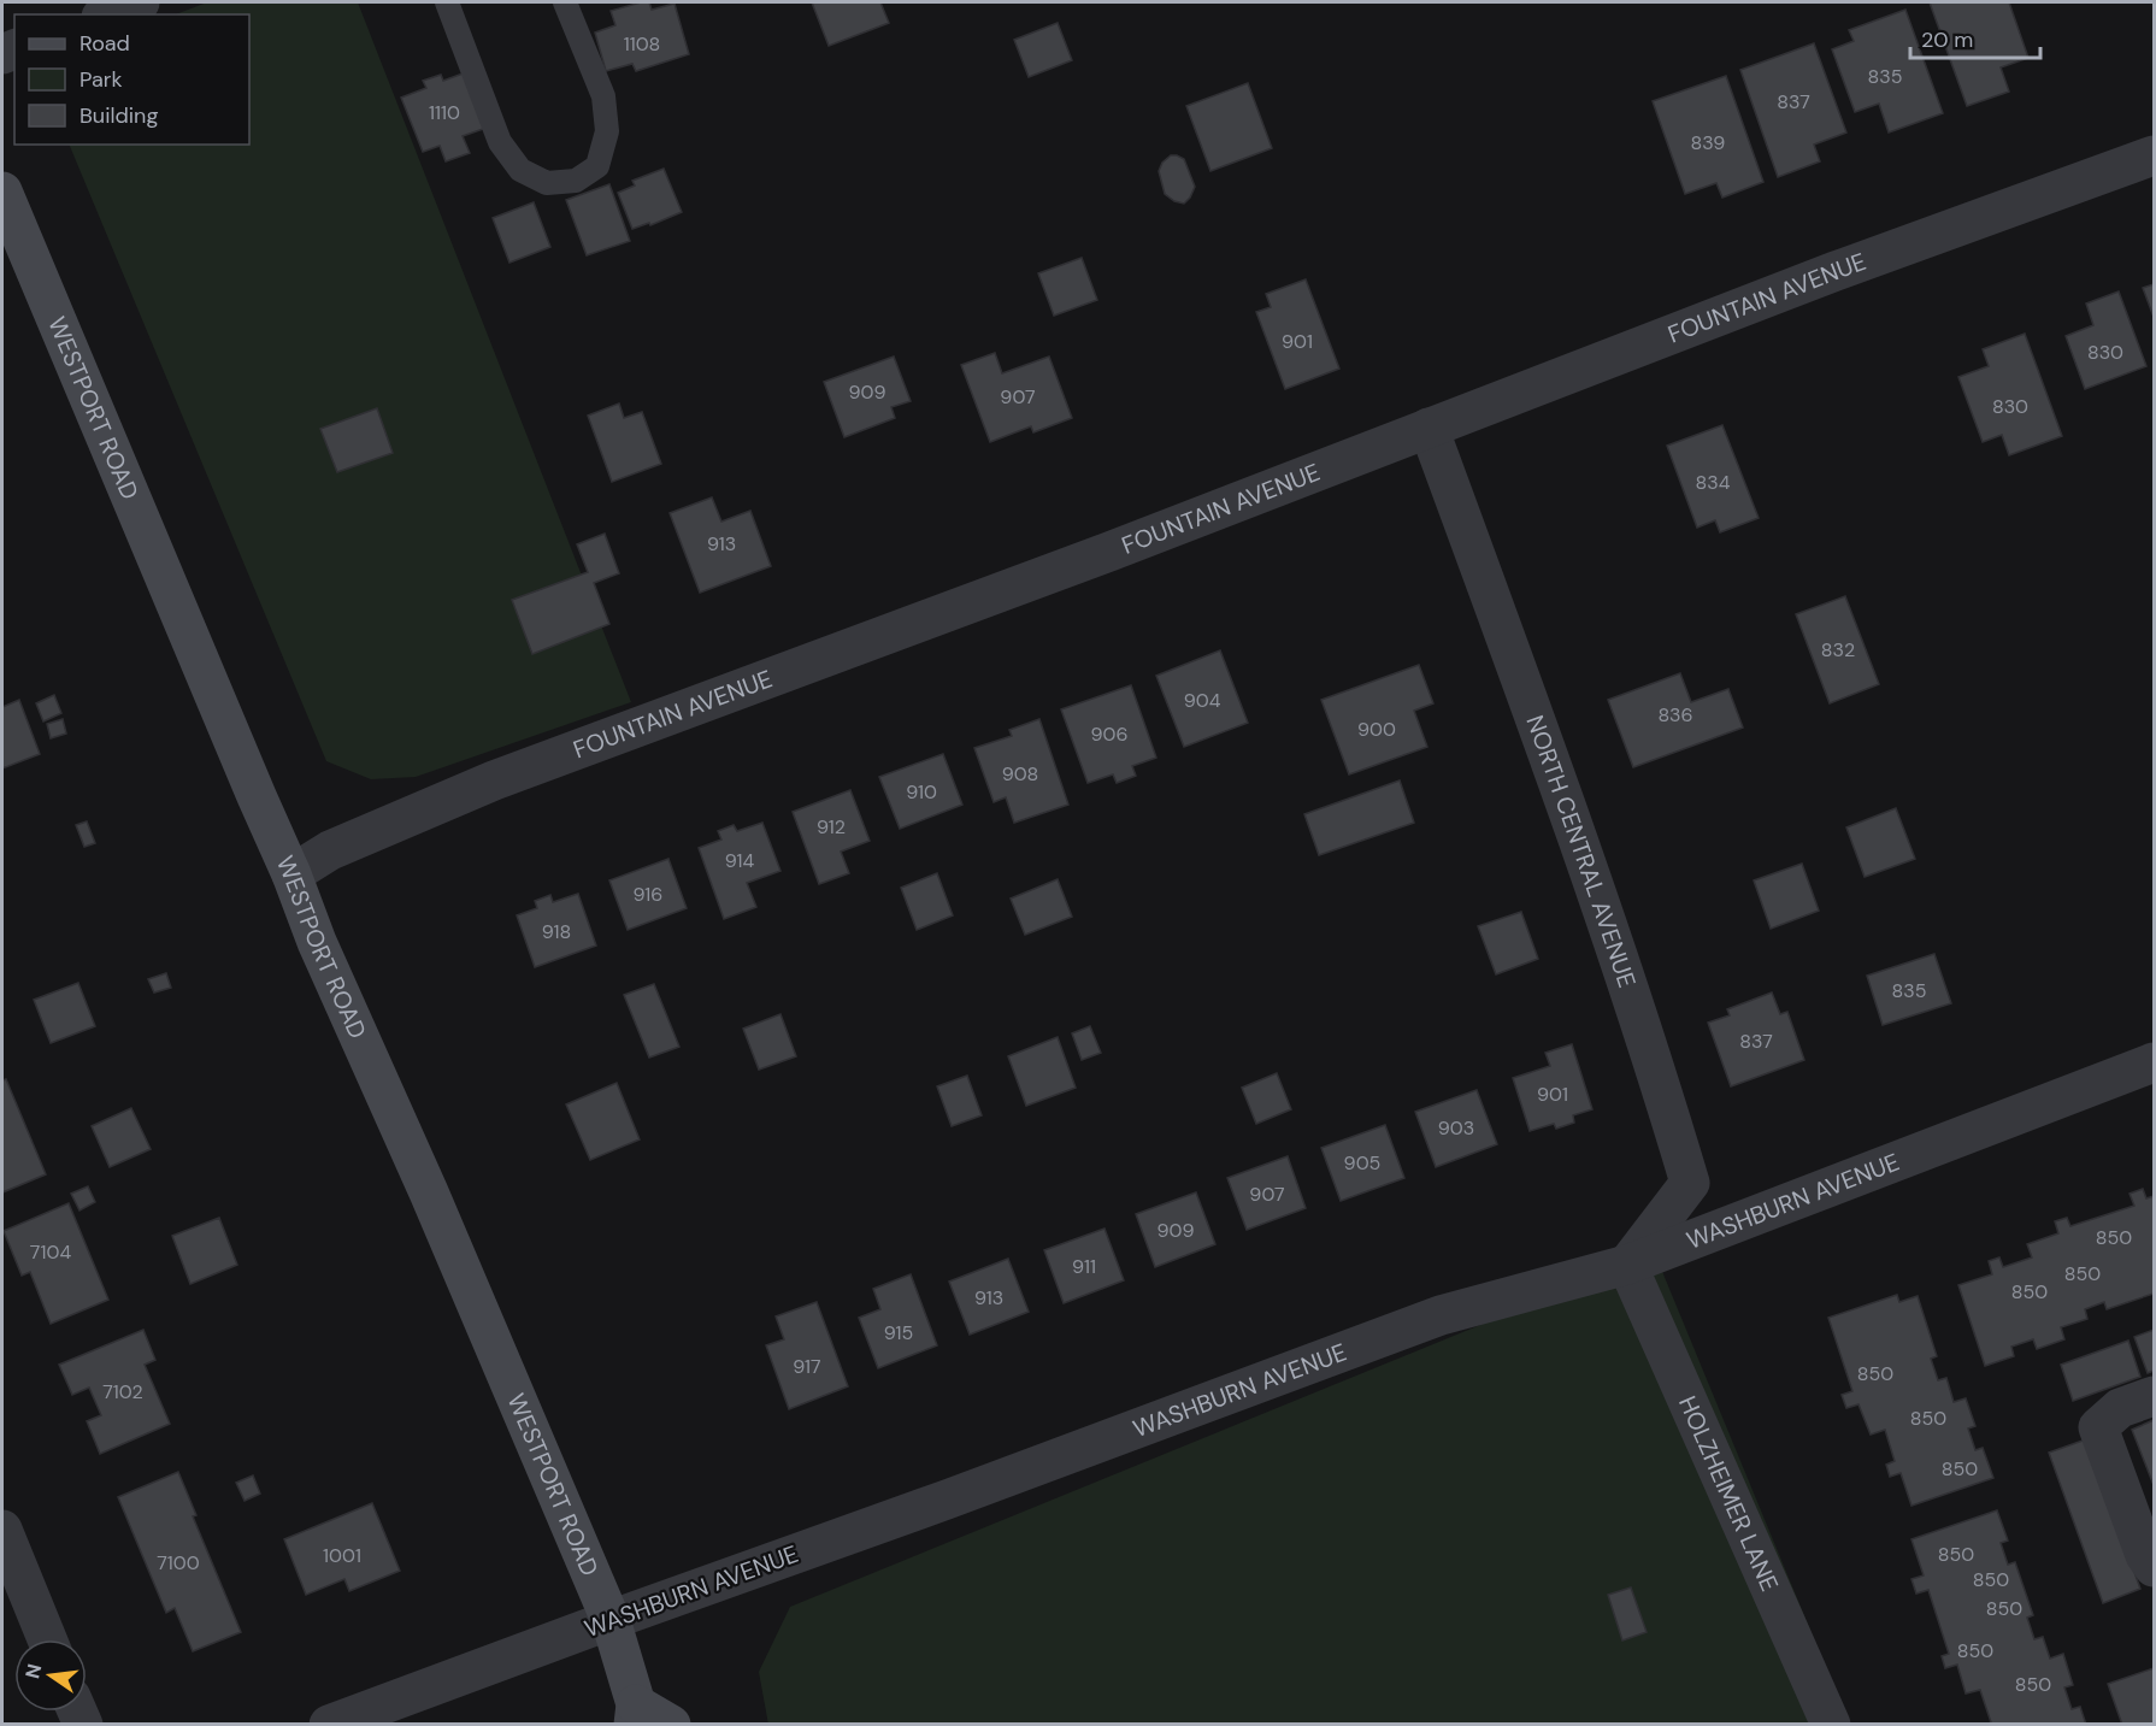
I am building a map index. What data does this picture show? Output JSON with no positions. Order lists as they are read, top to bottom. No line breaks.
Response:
{"streets":{"main road":["WESTPORT ROAD"],"street":["FOUNTAIN AVENUE","NORTH CENTRAL AVENUE","WASHBURN AVENUE","HOLZHEIMER LANE"]},"crossings":[["FOUNTAIN AVENUE","WESTPORT ROAD"],["FOUNTAIN AVENUE","NORTH CENTRAL AVENUE"],["WESTPORT ROAD","WASHBURN AVENUE"],["NORTH CENTRAL AVENUE","WASHBURN AVENUE"],["NORTH CENTRAL AVENUE","HOLZHEIMER LANE"],["WASHBURN AVENUE","HOLZHEIMER LANE"]],"house_numbers":["1108","835","837","1110","839","901","830","909","907","830","834","913","832","904","836","900","906","908","910","912","914","916","918","835","837","901","903","905","907","909","850","7104","911","850","850","913","915","917","850","7102","850","850","850","1001","7100","850","850","850","850"],"legend":["Road","Park","Building"],"scale_bar":"20 m","north":"left"}
